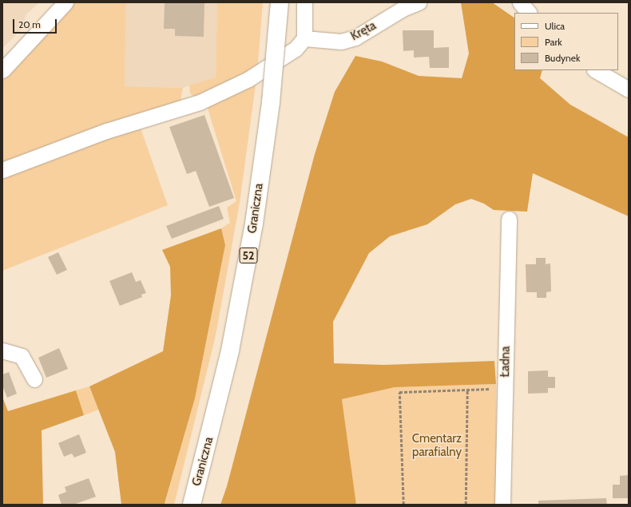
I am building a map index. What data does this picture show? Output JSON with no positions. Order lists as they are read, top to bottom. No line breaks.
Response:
{"streets":{"highway":["Graniczna","52"],"street":["Kręta","Ładna"]},"parks":["Cmentarz parafialny"],"legend":["Ulica","Park","Budynek"],"scale_bar":"20 m"}
